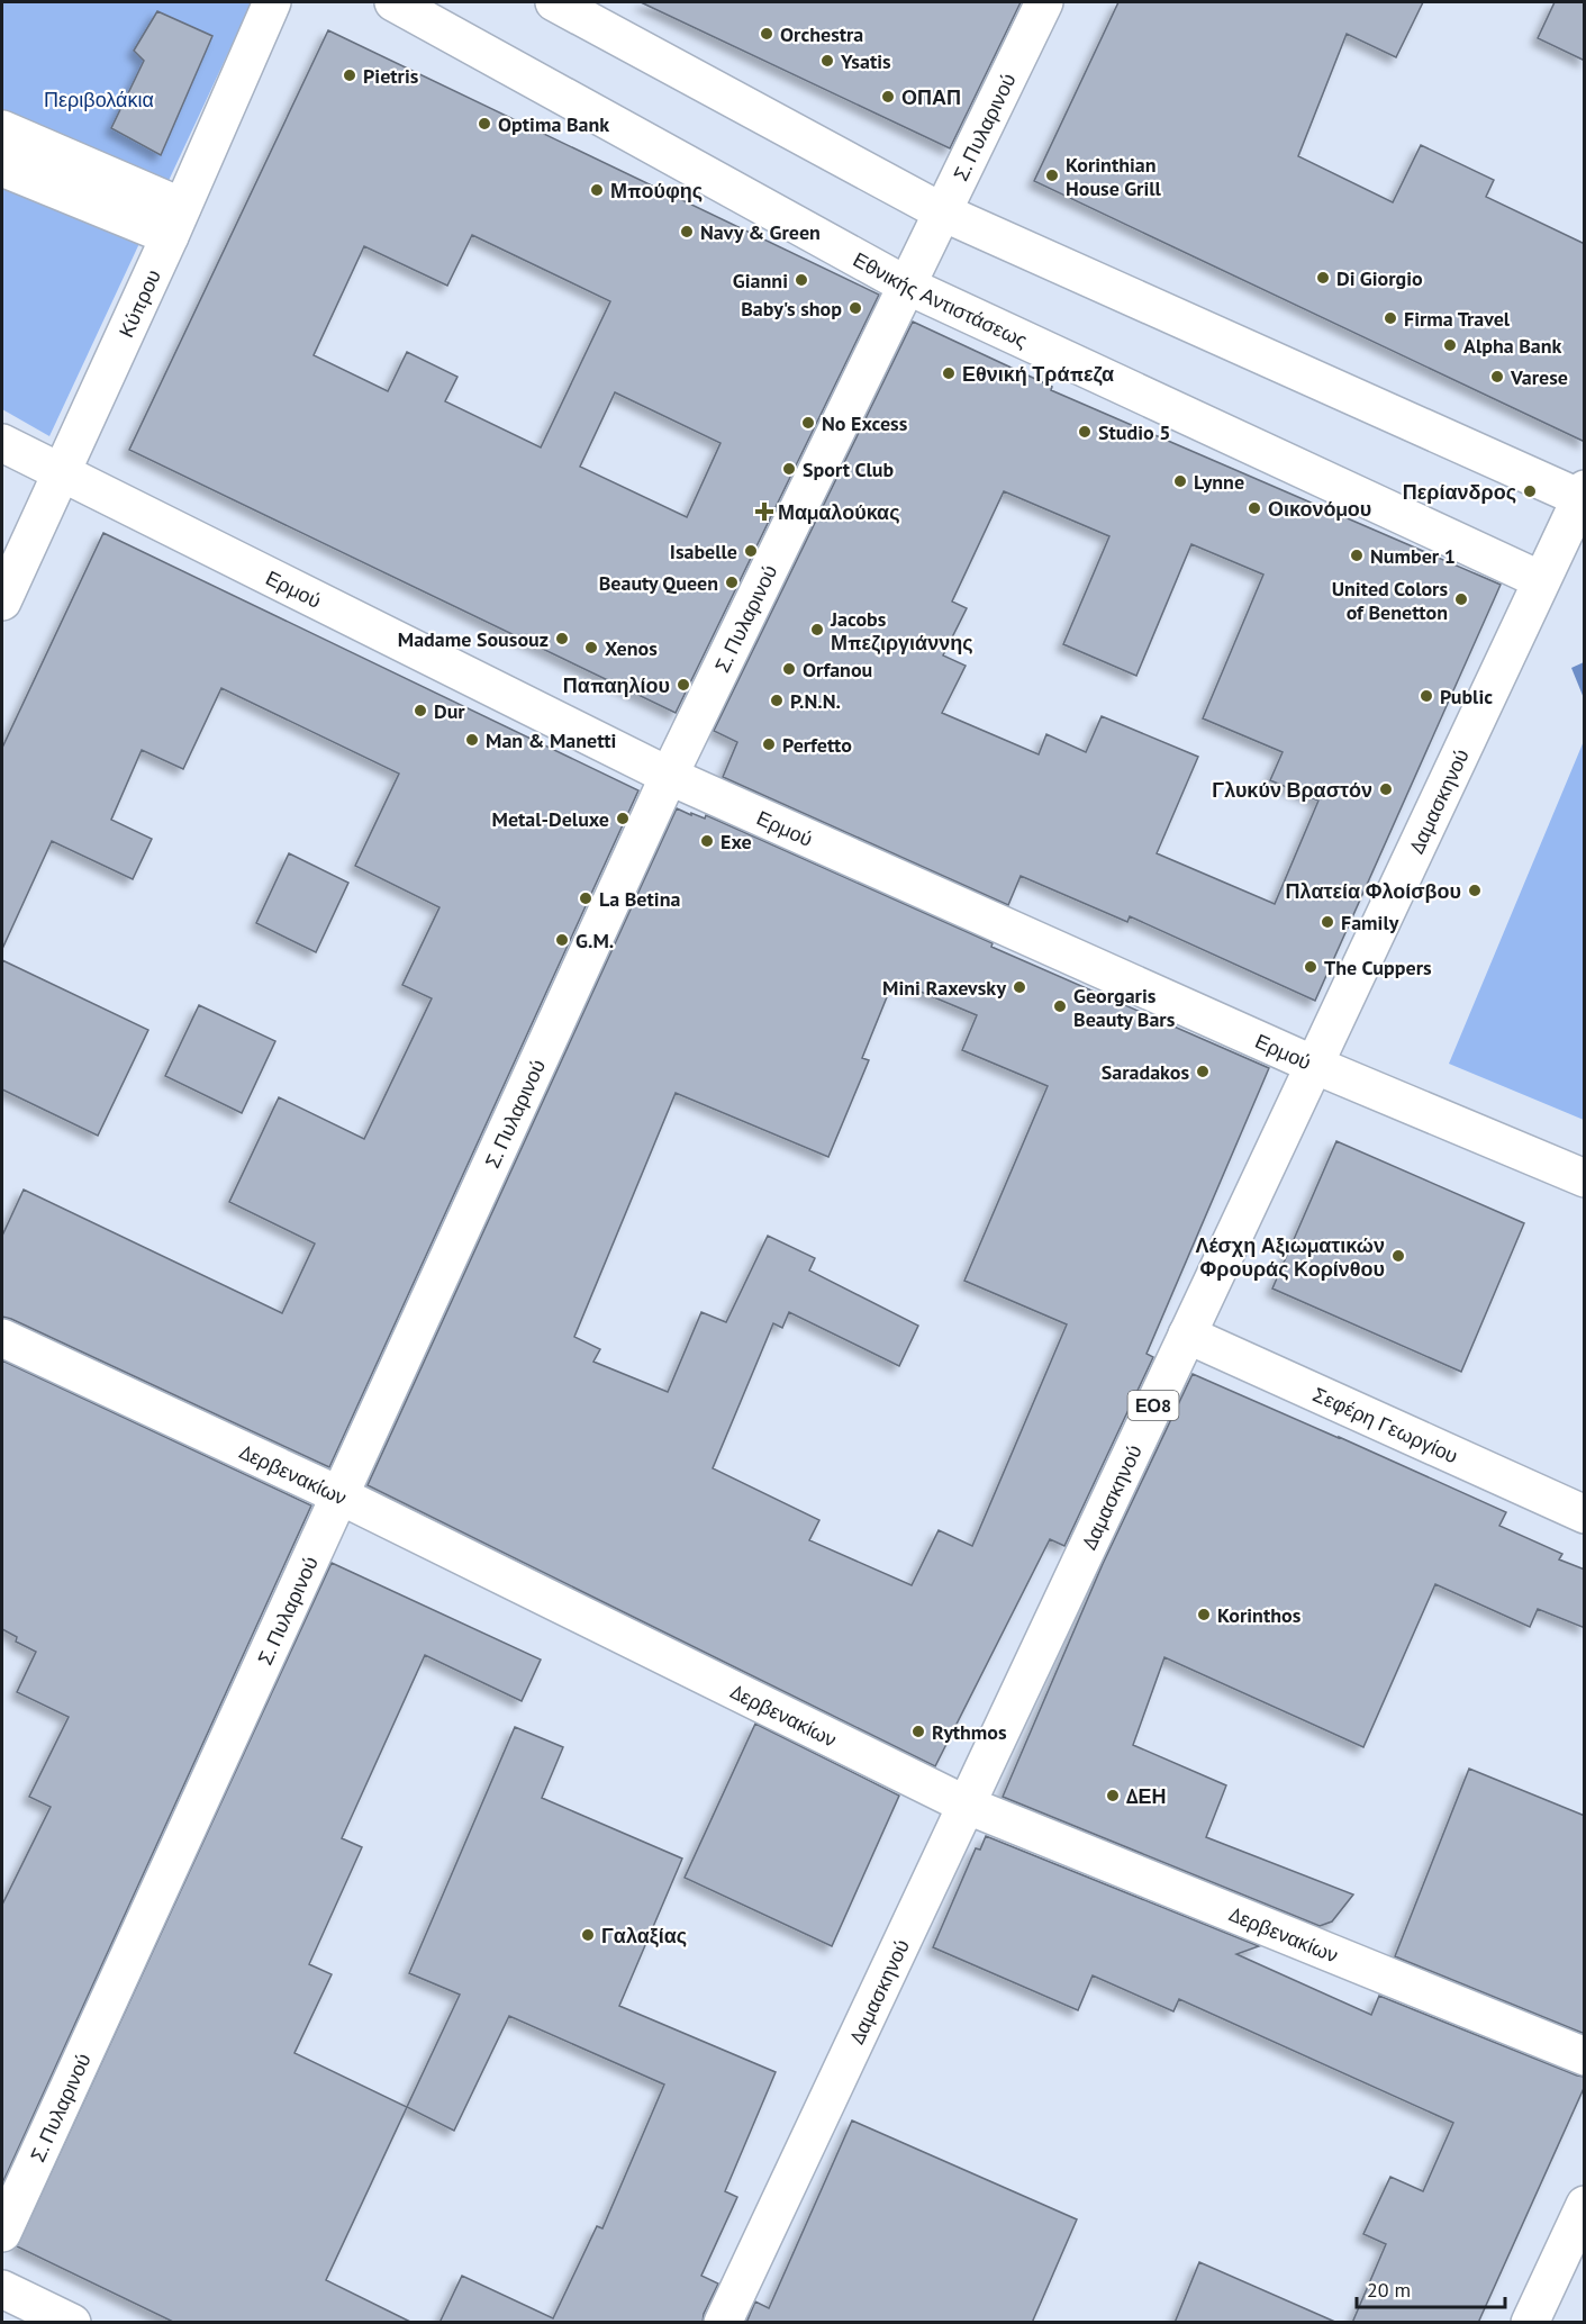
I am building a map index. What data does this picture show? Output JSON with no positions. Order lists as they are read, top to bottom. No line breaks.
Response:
{"streets":{"street":["Σ. Πυλαρινού","Εθνικής Αντιστάσεως","Κύπρου","Ερμού","Δαμασκηνού","ΕΟ8","Σεφέρη Γεωργίου","Δερβενακίων"]},"crossings":[["Σ. Πυλαρινού","Εθνικής Αντιστάσεως"],["Σ. Πυλαρινού","Ερμού"],["Σ. Πυλαρινού","Δερβενακίων"],["Εθνικής Αντιστάσεως","Δαμασκηνού"],["Κύπρου","Ερμού"],["Ερμού","Δαμασκηνού"],["Δαμασκηνού","Σεφέρη Γεωργίου"],["Δαμασκηνού","Δερβενακίων"]],"parks":["Περιβολάκια"],"places":{"other":["Orchestra","Ysatis","Pietris","ΟΠΑΠ","Optima Bank","Korinthian House Grill","Μπούφης","Navy & Green","Di Giorgio","Gianni","Baby's shop","Firma Travel","Alpha Bank","Εθνική Τράπεζα","Varese","No Excess","Studio 5","Sport Club","Lynne","Περίανδρος","Οικονόμου","Isabelle","Number 1","Beauty Queen","United Colors of Benetton","Jacobs Μπεζιργιάννης","Madame Sousouz","Xenos","Orfanou","Παπαηλίου","Public","P.N.N.","Dur","Man & Manetti","Perfetto","Γλυκύν Βραστόν","Metal-Deluxe","Exe","Πλατεία Φλοίσβου","La Betina","Family","G.M.","The Cuppers","Mini Raxevsky","Georgaris Beauty Bars","Saradakos","Λέσχη Αξιωματικών Φρουράς Κορίνθου","Korinthos","Rythmos","ΔΕΗ","Γαλαξίας"],"health":["Μαμαλούκας"]},"scale_bar":"20 m"}
